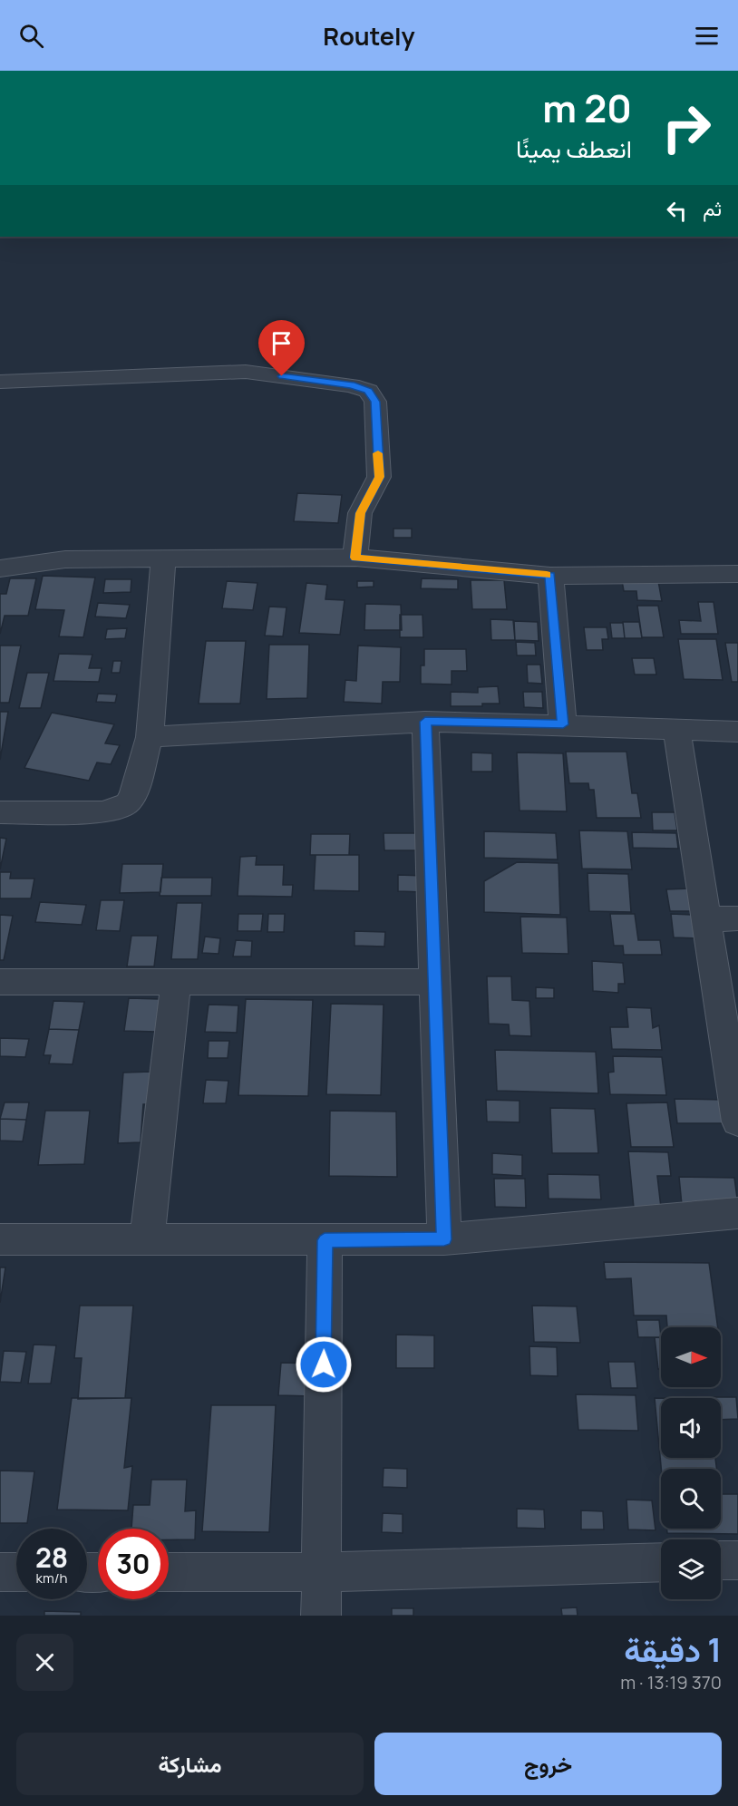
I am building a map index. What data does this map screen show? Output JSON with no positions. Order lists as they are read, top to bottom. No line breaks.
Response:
{"north":"right","page":{"header":"Routely","turn":["20 m","انعطف يمينًا"],"then":"ثم","speed":"28 km/h","limit":"30","heading":["1 دقيقة","370 m · 13:19"],"buttons":["خروج","مشاركة"]}}
